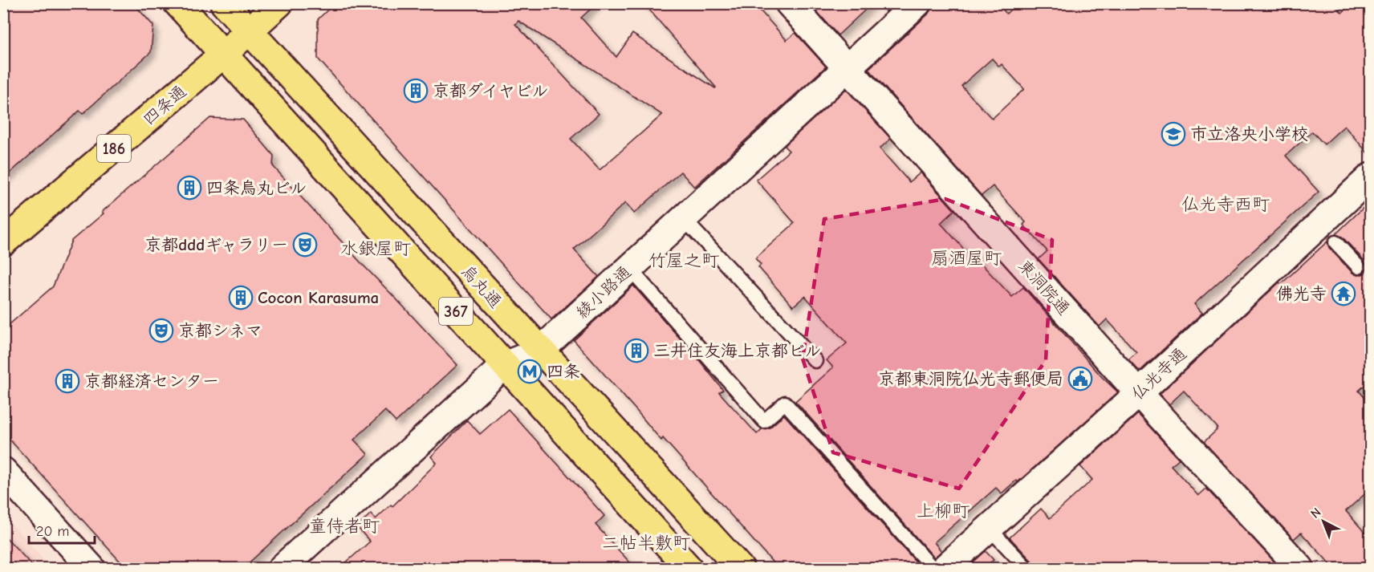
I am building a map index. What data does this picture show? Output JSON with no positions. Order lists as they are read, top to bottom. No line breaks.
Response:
{"streets":{"main road":["四条通","186","烏丸通","367"],"street":["東洞院通","綾小路通","仏光寺通"]},"crossings":[["四条通","烏丸通"],["四条通","367"],["烏丸通","綾小路通"],["東洞院通","綾小路通"],["東洞院通","仏光寺通"],["綾小路通","367"]],"districts":["仏光寺西町","水銀屋町","扇酒屋町","竹屋之町","上柳町","童侍者町","二帖半敷町"],"places":{"building":["京都ダイヤビル","四条烏丸ビル","Cocon Karasuma","三井住友海上京都ビル","京都経済センター"],"school or university":["市立洛央小学校"],"theatre":["京都dddギャラリー","京都シネマ"],"temple":["佛光寺"],"metro station":["四条"],"public building":["京都東洞院仏光寺郵便局"]},"scale_bar":"20 m","north":"top left"}
